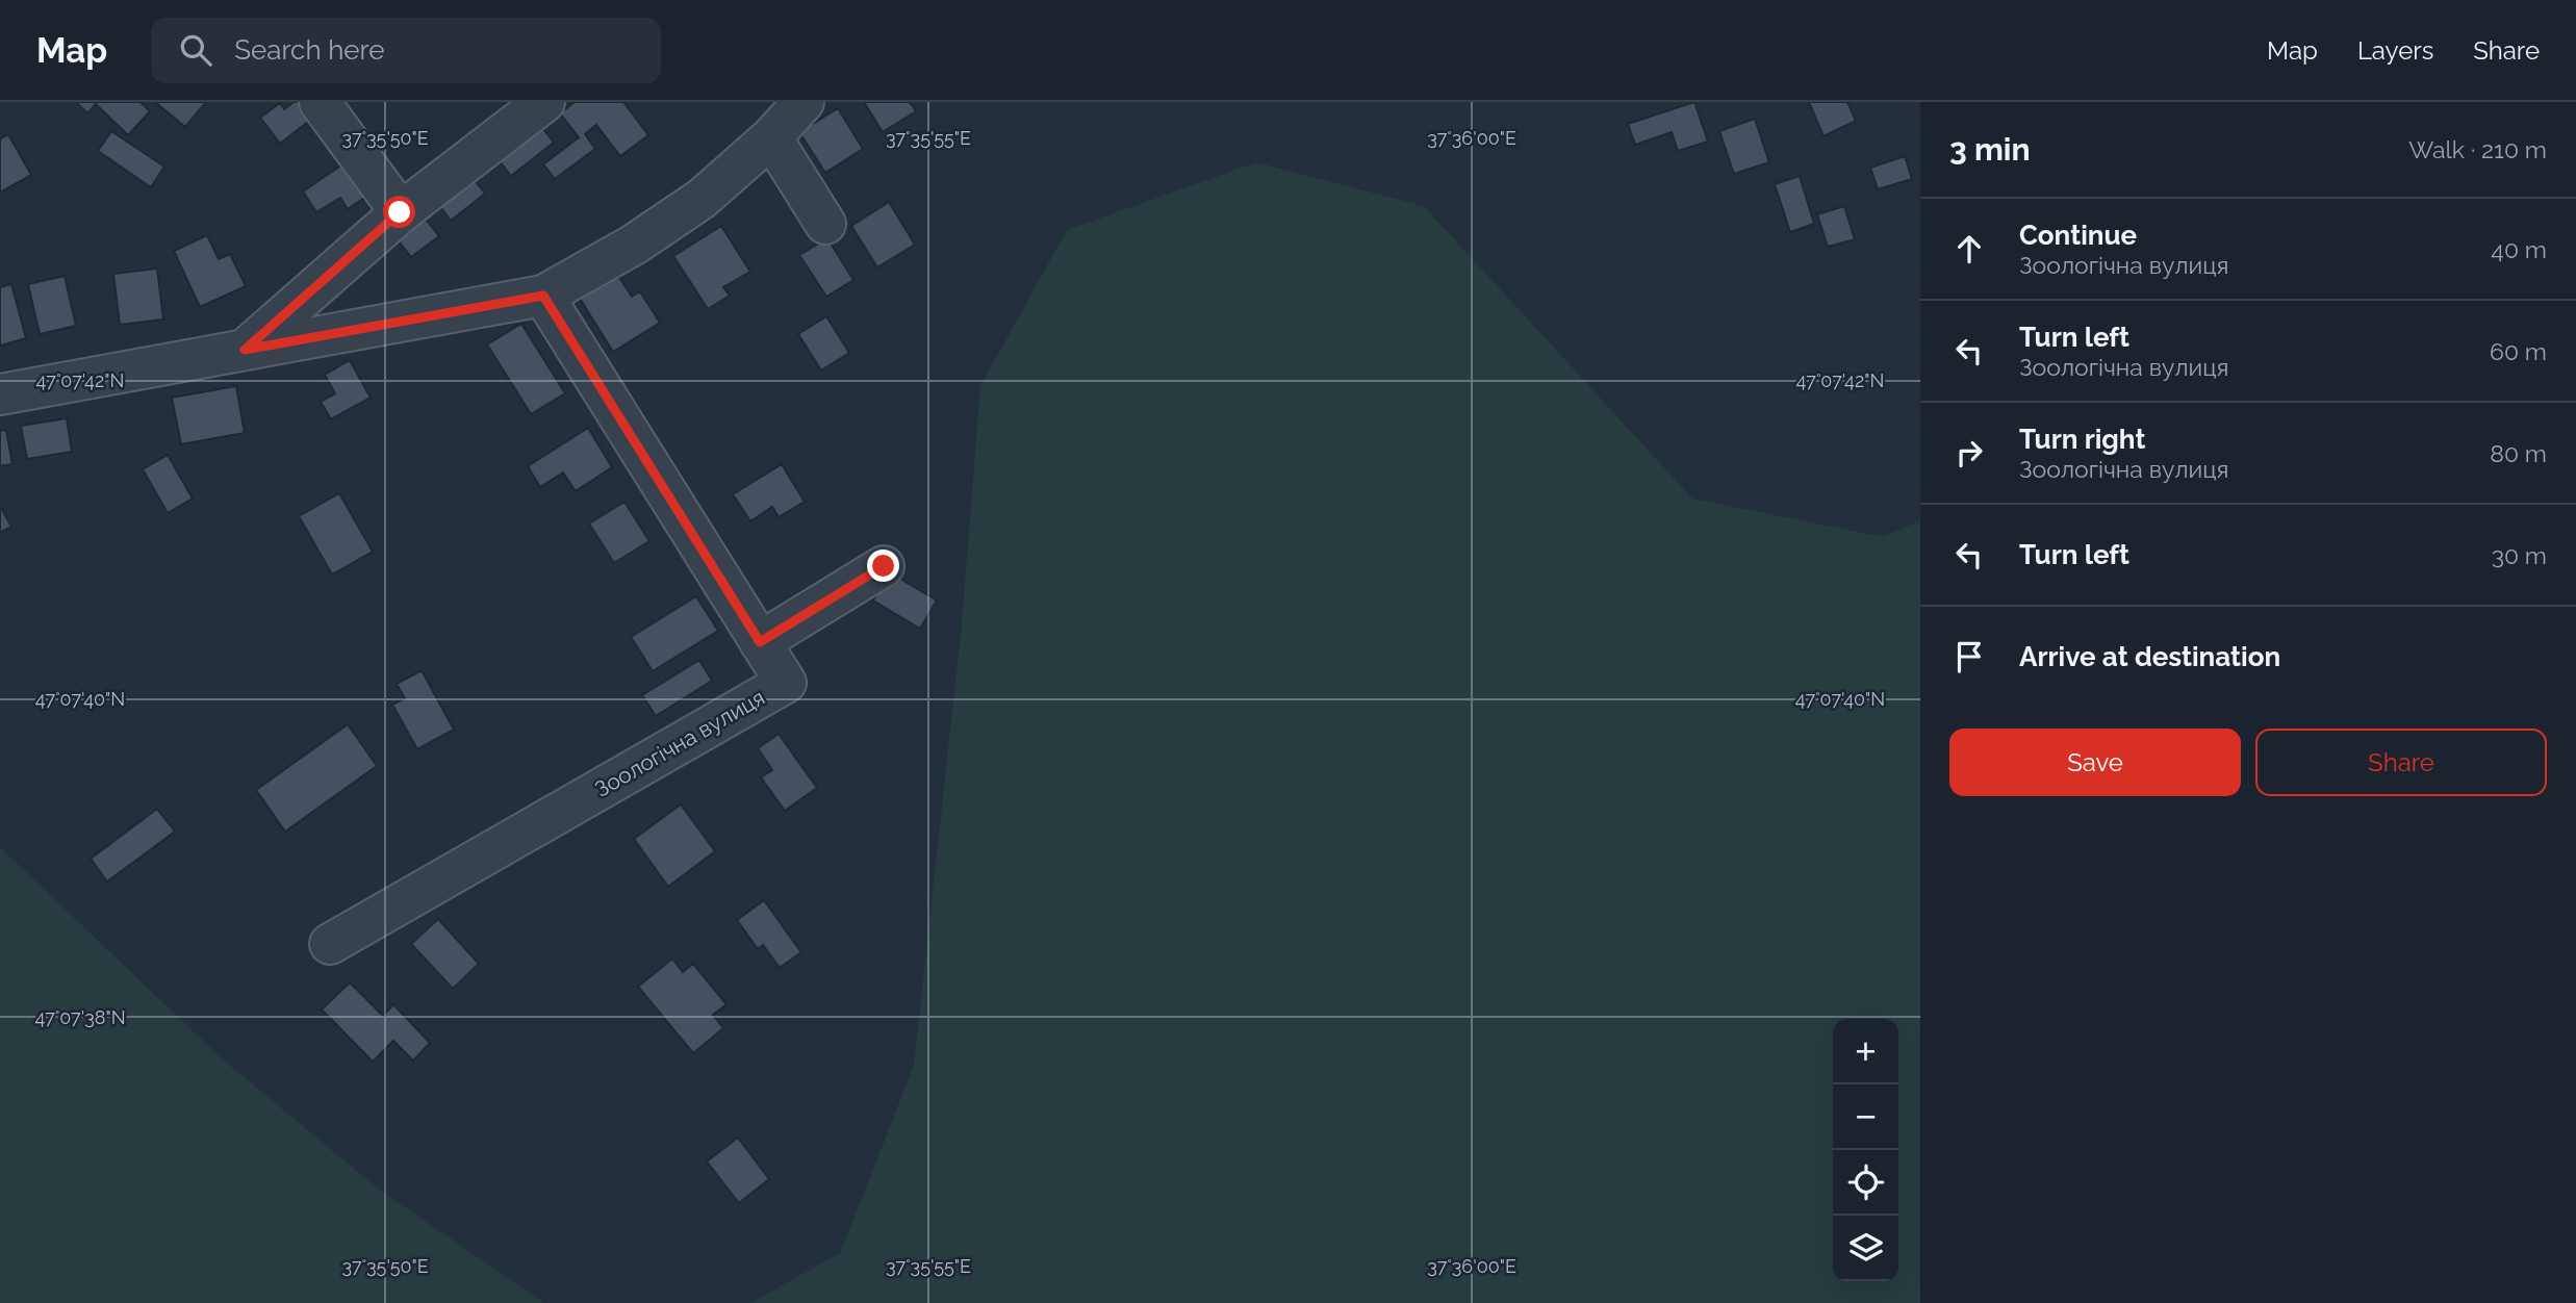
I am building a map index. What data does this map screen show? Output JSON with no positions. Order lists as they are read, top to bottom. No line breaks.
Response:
{"streets":{"street":["Зоологічна вулиця"]},"page":{"header":"Map","search":"Search here","nav":["Map","Layers","Share"],"heading":["3 min","Walk · 210 m"],"list":[["Continue","Зоологічна вулиця","40 m"],["Turn left","Зоологічна вулиця","60 m"],["Turn right","Зоологічна вулиця","80 m"],["Turn left","30 m"],"Arrive at destination"],"buttons":["Save","Share"],"map_buttons":["+","−"]},"coordinates":["37°35'50\"E","37°35'55\"E","37°36'00\"E","47°07'42\"N","47°07'40\"N","47°07'38\"N"]}
